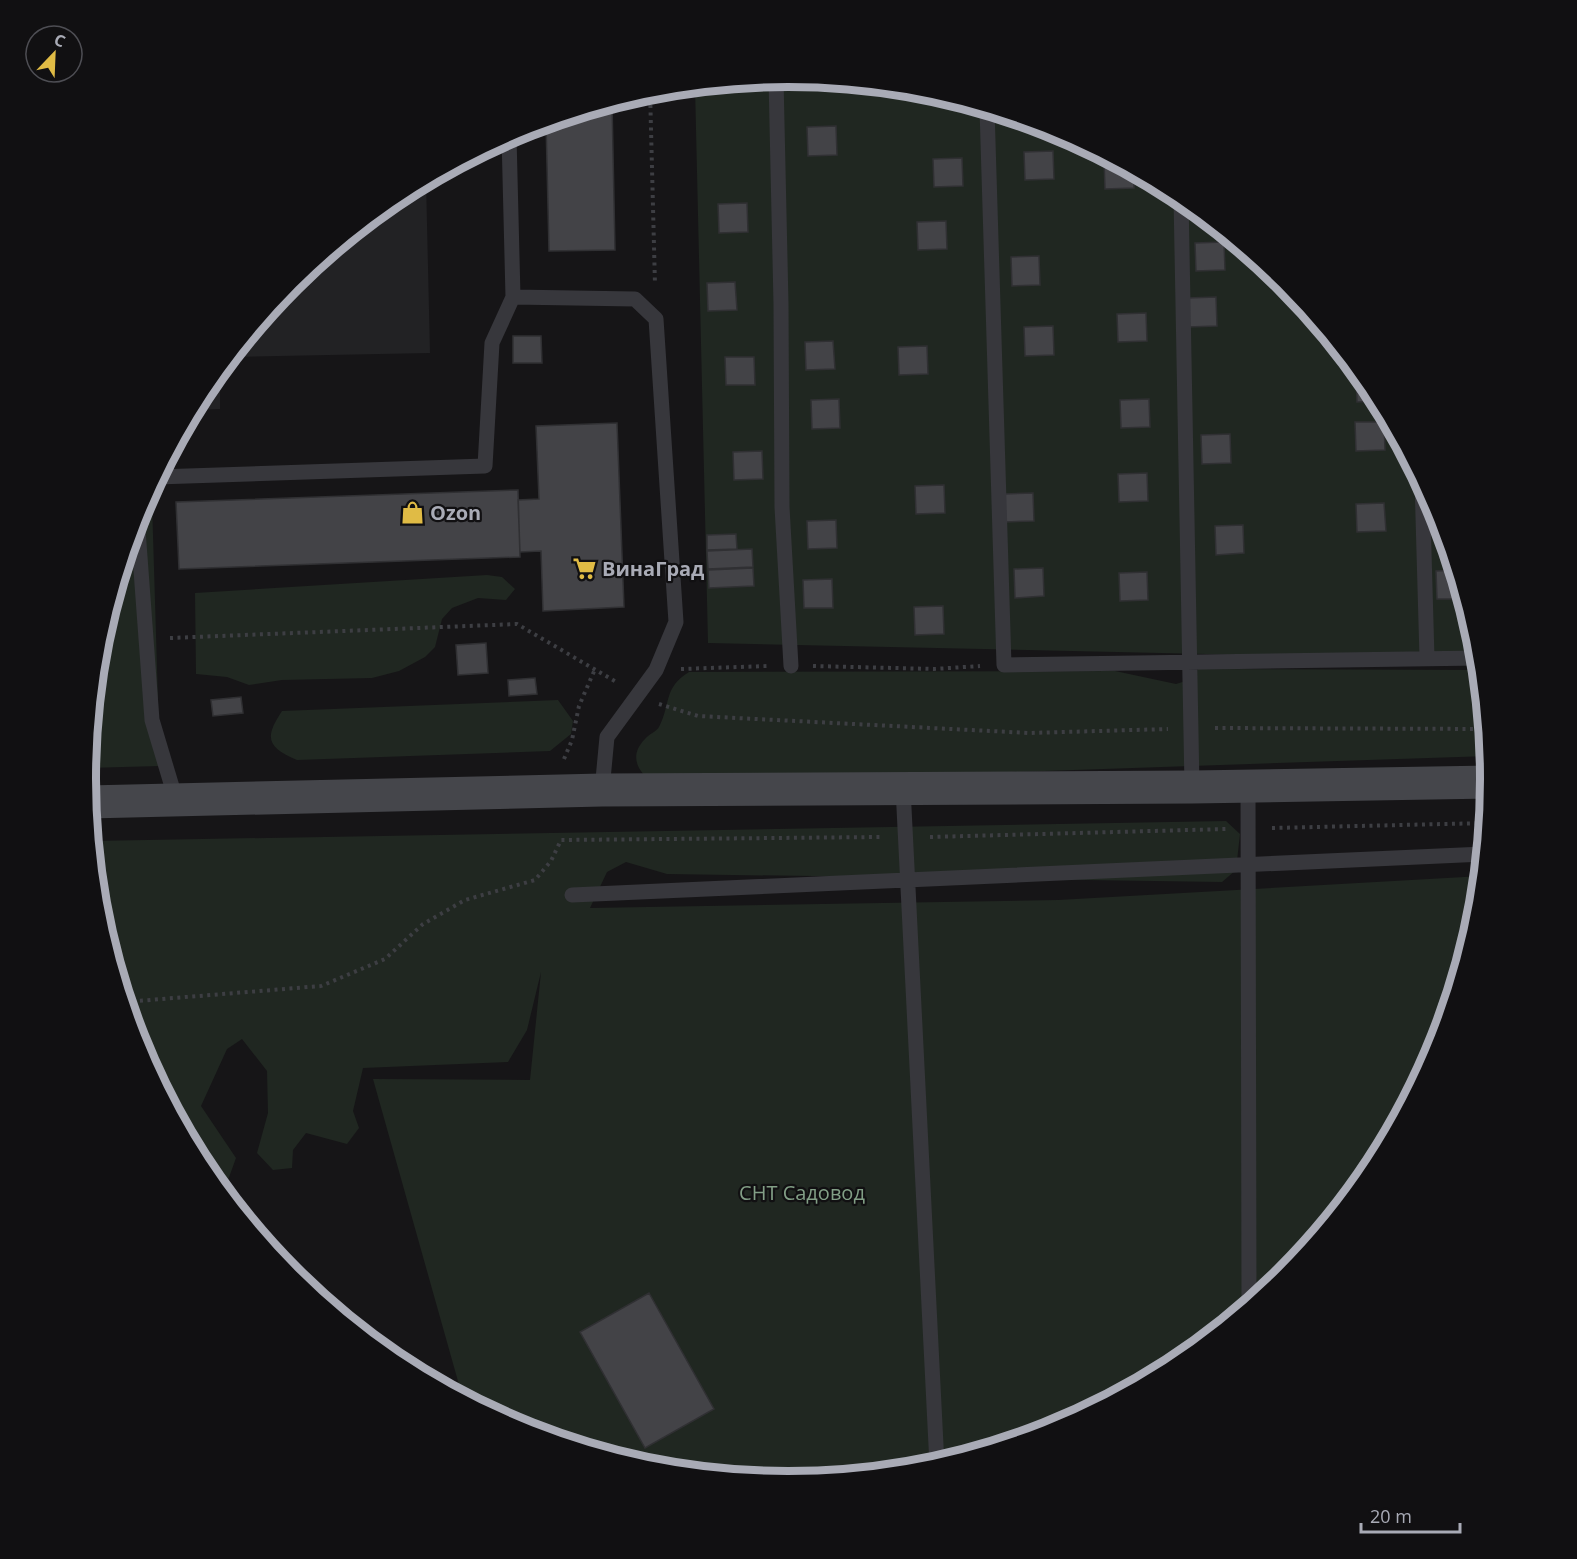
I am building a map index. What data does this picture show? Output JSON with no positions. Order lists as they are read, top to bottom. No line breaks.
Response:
{"parks":["СНТ Садовод"],"places":{"shop":["Ozon"],"supermarket":["ВинаГрад"]},"scale_bar":"20 m","north":"top right"}
